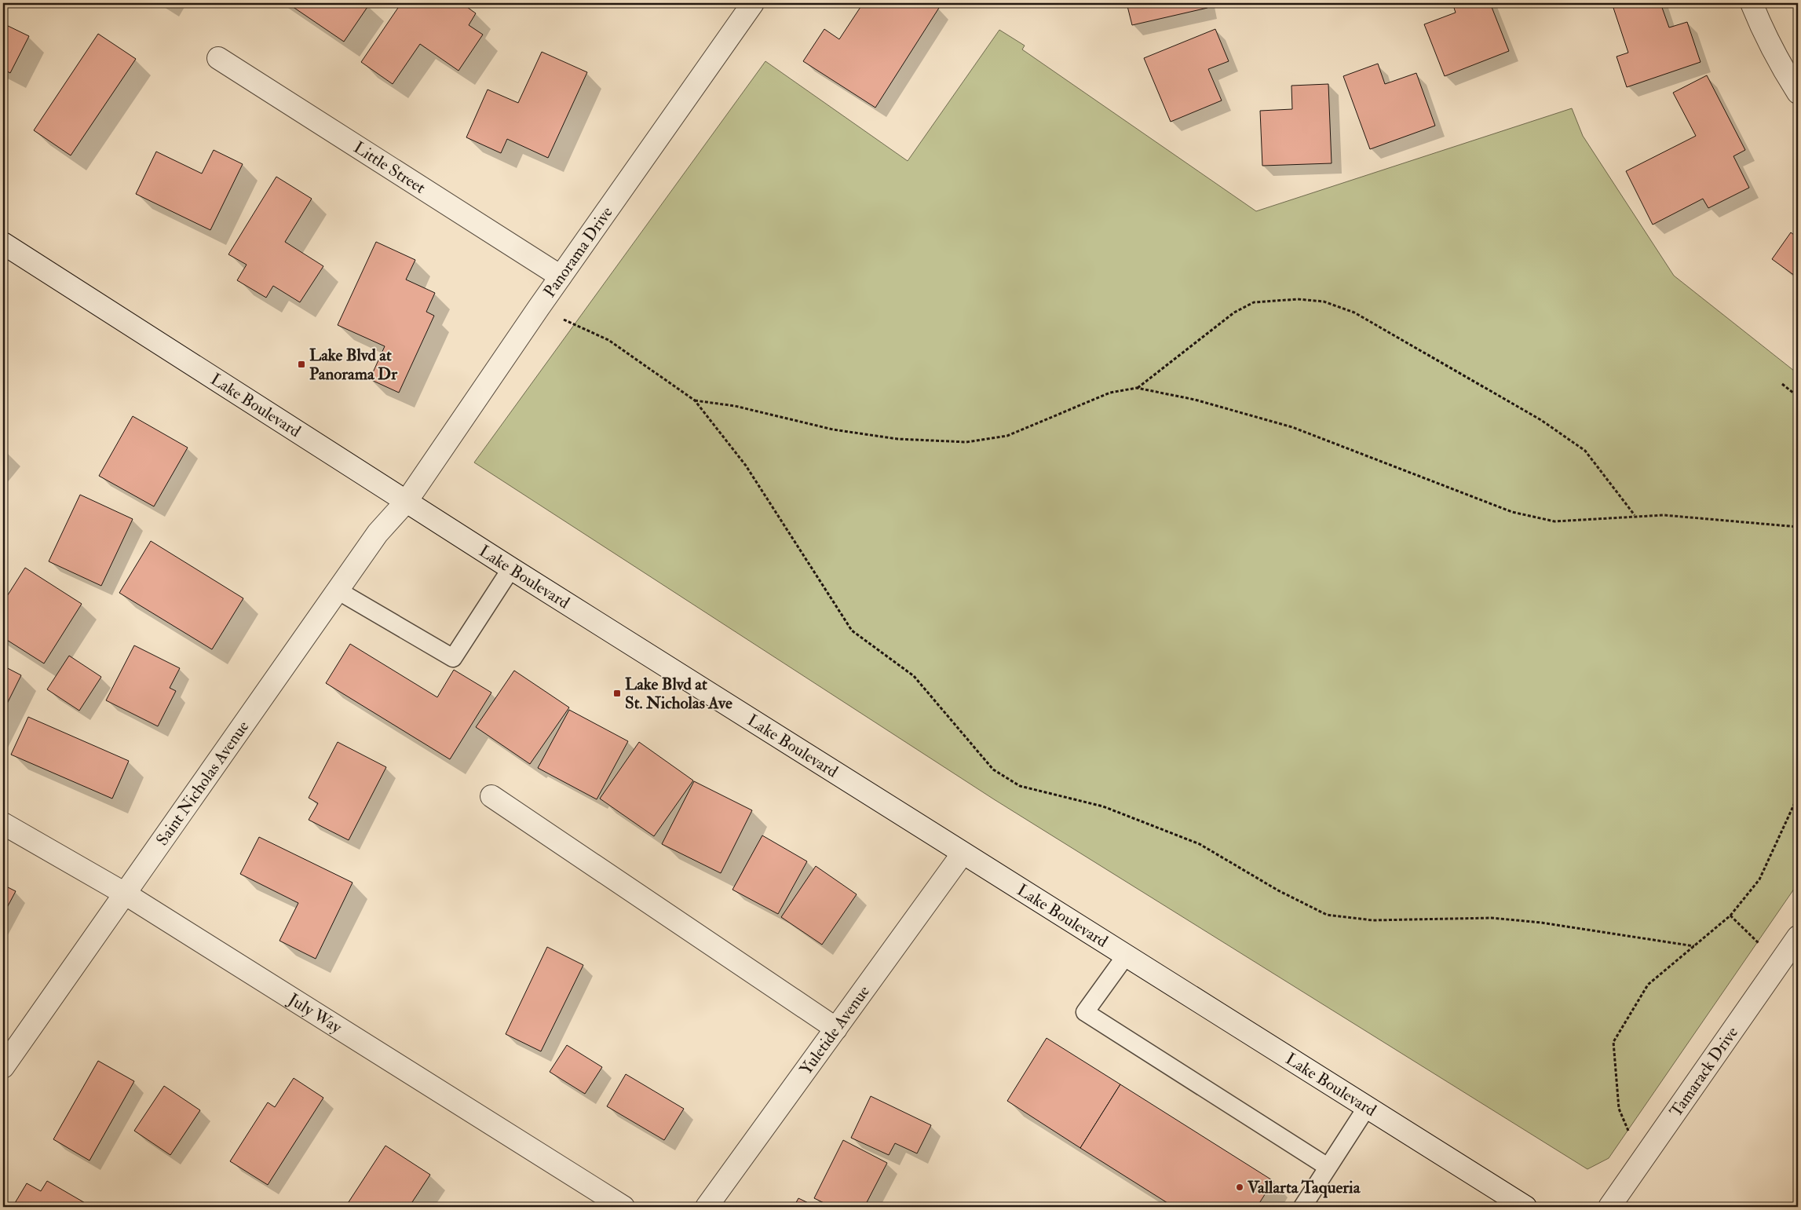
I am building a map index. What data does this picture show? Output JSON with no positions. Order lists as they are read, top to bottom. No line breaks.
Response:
{"streets":{"street":["Little Street","Panorama Drive","Lake Boulevard","Saint Nicholas Avenue","July Way","Yuletide Avenue","Tamarack Drive"]},"crossings":[["Little Street","Panorama Drive"],["Panorama Drive","Lake Boulevard"],["Panorama Drive","Saint Nicholas Avenue"],["Lake Boulevard","Saint Nicholas Avenue"],["Lake Boulevard","Yuletide Avenue"],["Saint Nicholas Avenue","July Way"]],"places":{"transit":["Lake Blvd at Panorama Dr","Lake Blvd at St. Nicholas Ave"],"other":["Vallarta Taqueria"]}}
